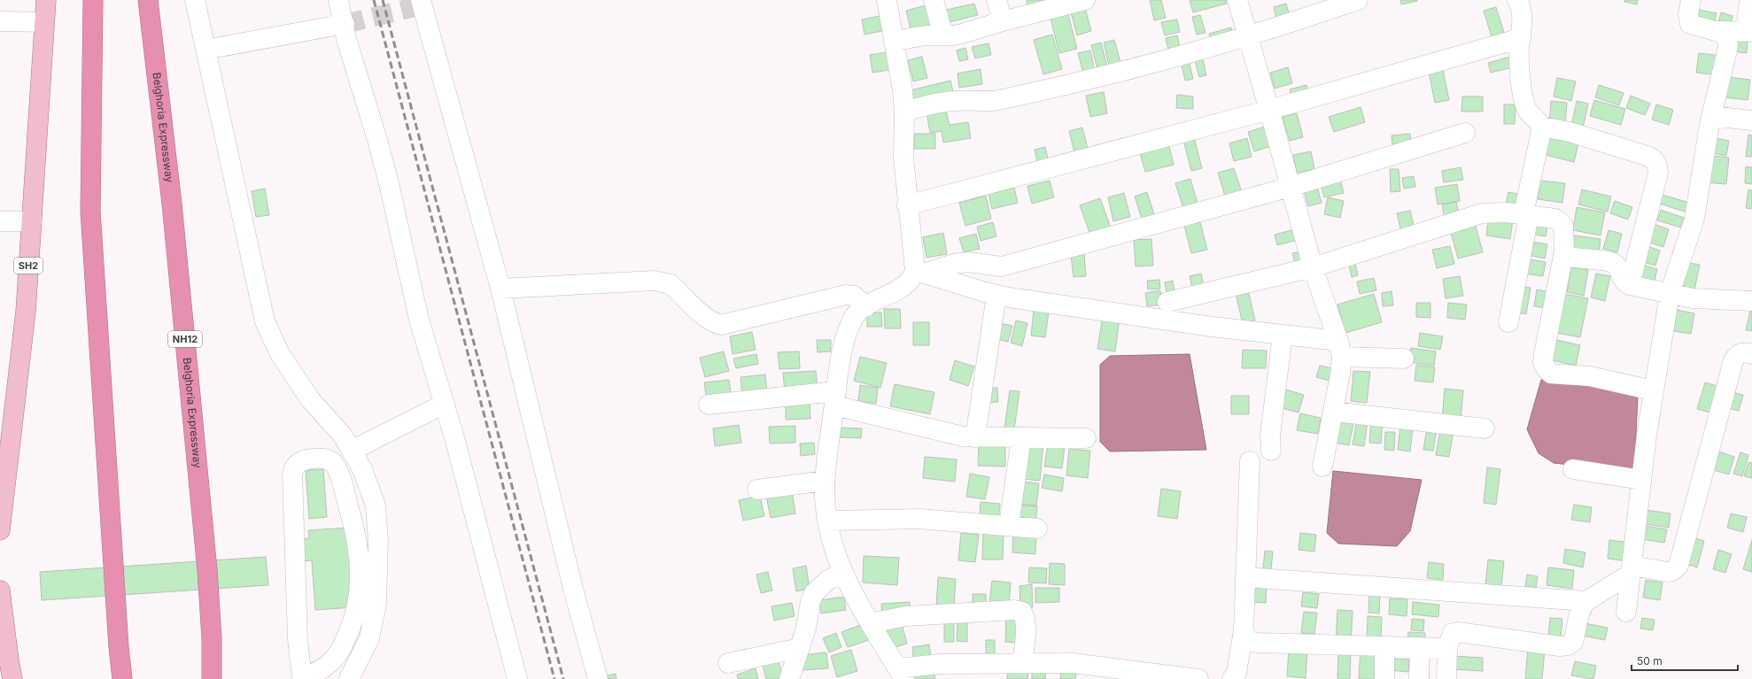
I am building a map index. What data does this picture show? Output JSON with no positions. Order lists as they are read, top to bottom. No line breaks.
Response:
{"streets":{"highway":["Belghoria Expressway","NH12"],"main road":["SH2"]},"scale_bar":"50 m"}
